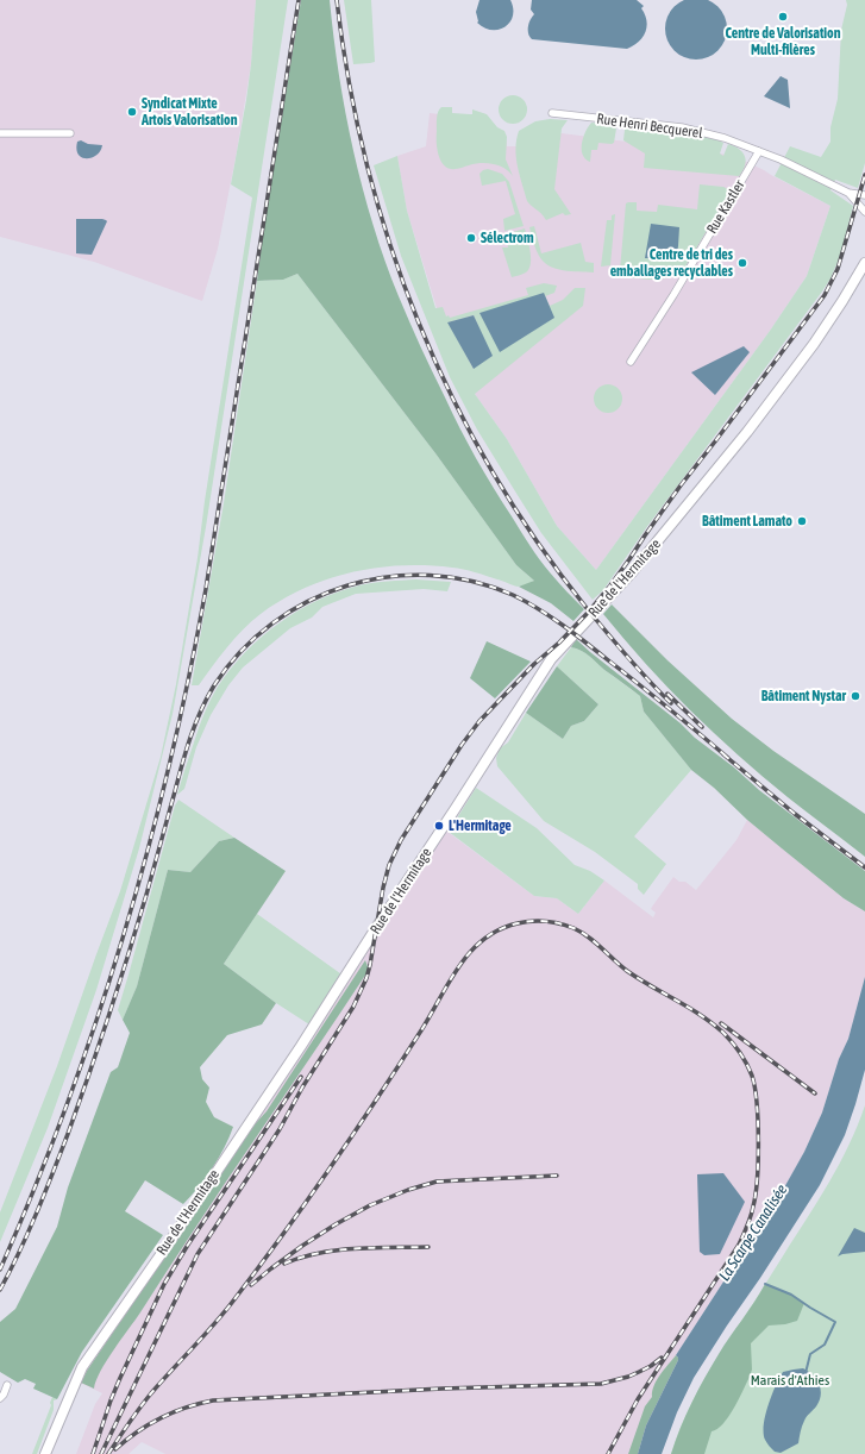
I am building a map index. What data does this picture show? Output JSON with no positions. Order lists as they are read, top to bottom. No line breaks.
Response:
{"streets":{"street":["Rue Henri Becquerel","Rue Kastler","Rue de l'Hermitage"]},"crossings":[["Rue Henri Becquerel","Rue Kastler"]],"water":["La Scarpe Canalisée"],"parks":["Marais d'Athies"],"places":["Centre de Valorisation Multi-filères","Syndicat Mixte Artois Valorisation","Sélectrom","Centre de tri des emballages recyclables","Bâtiment Lamato","Bâtiment Nystar","L'Hermitage"]}
